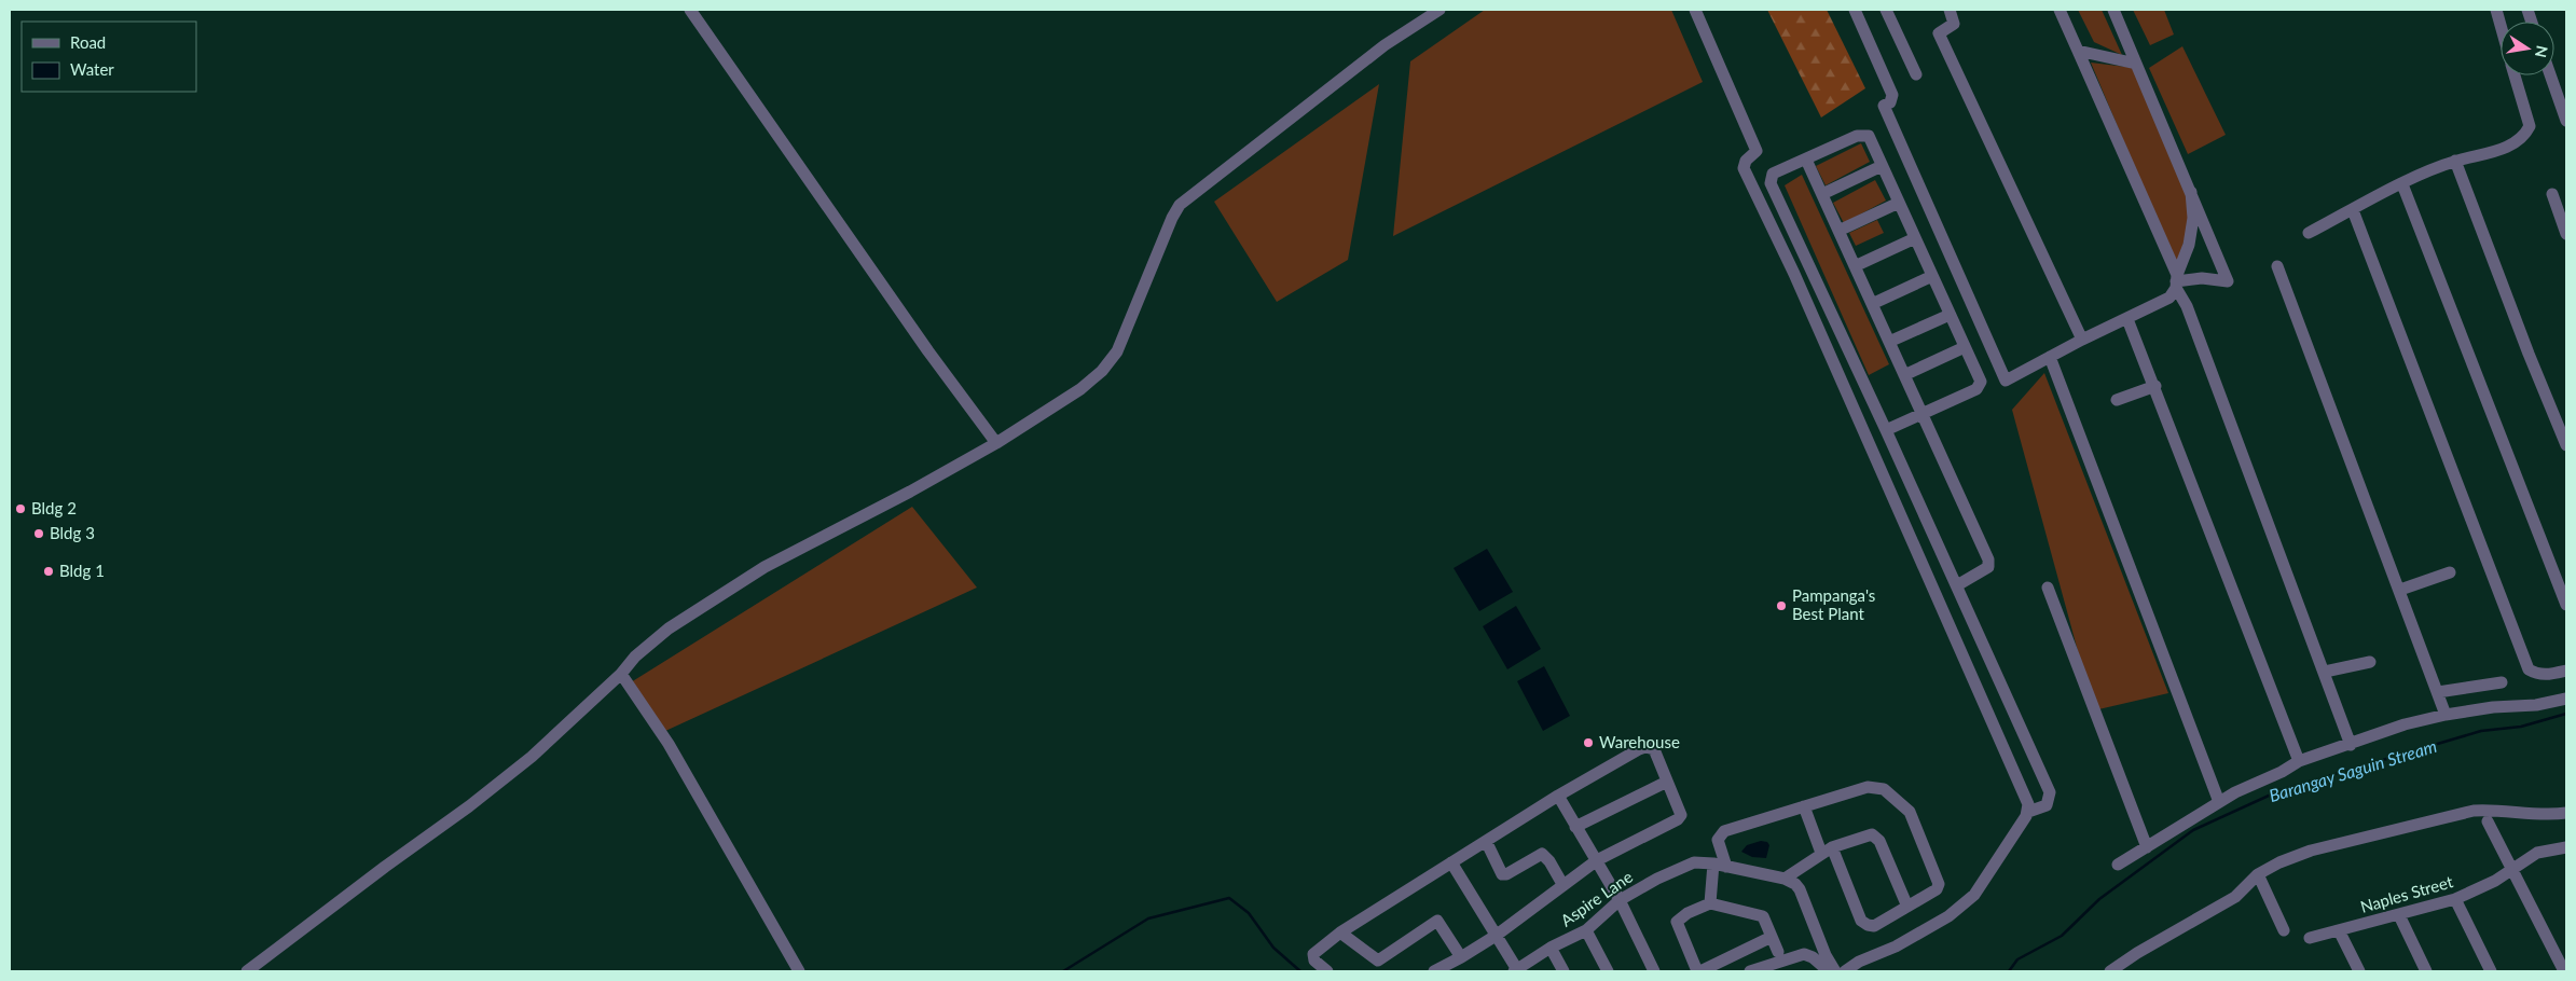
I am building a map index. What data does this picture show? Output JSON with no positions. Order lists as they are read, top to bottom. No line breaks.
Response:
{"streets":{"street":["Naples Street","Aspire Lane"]},"water":["Barangay Saguin Stream"],"places":["Bldg 2","Bldg 3","Bldg 1","Pampanga's Best Plant","Warehouse"],"legend":["Road","Water"],"north":"right"}
